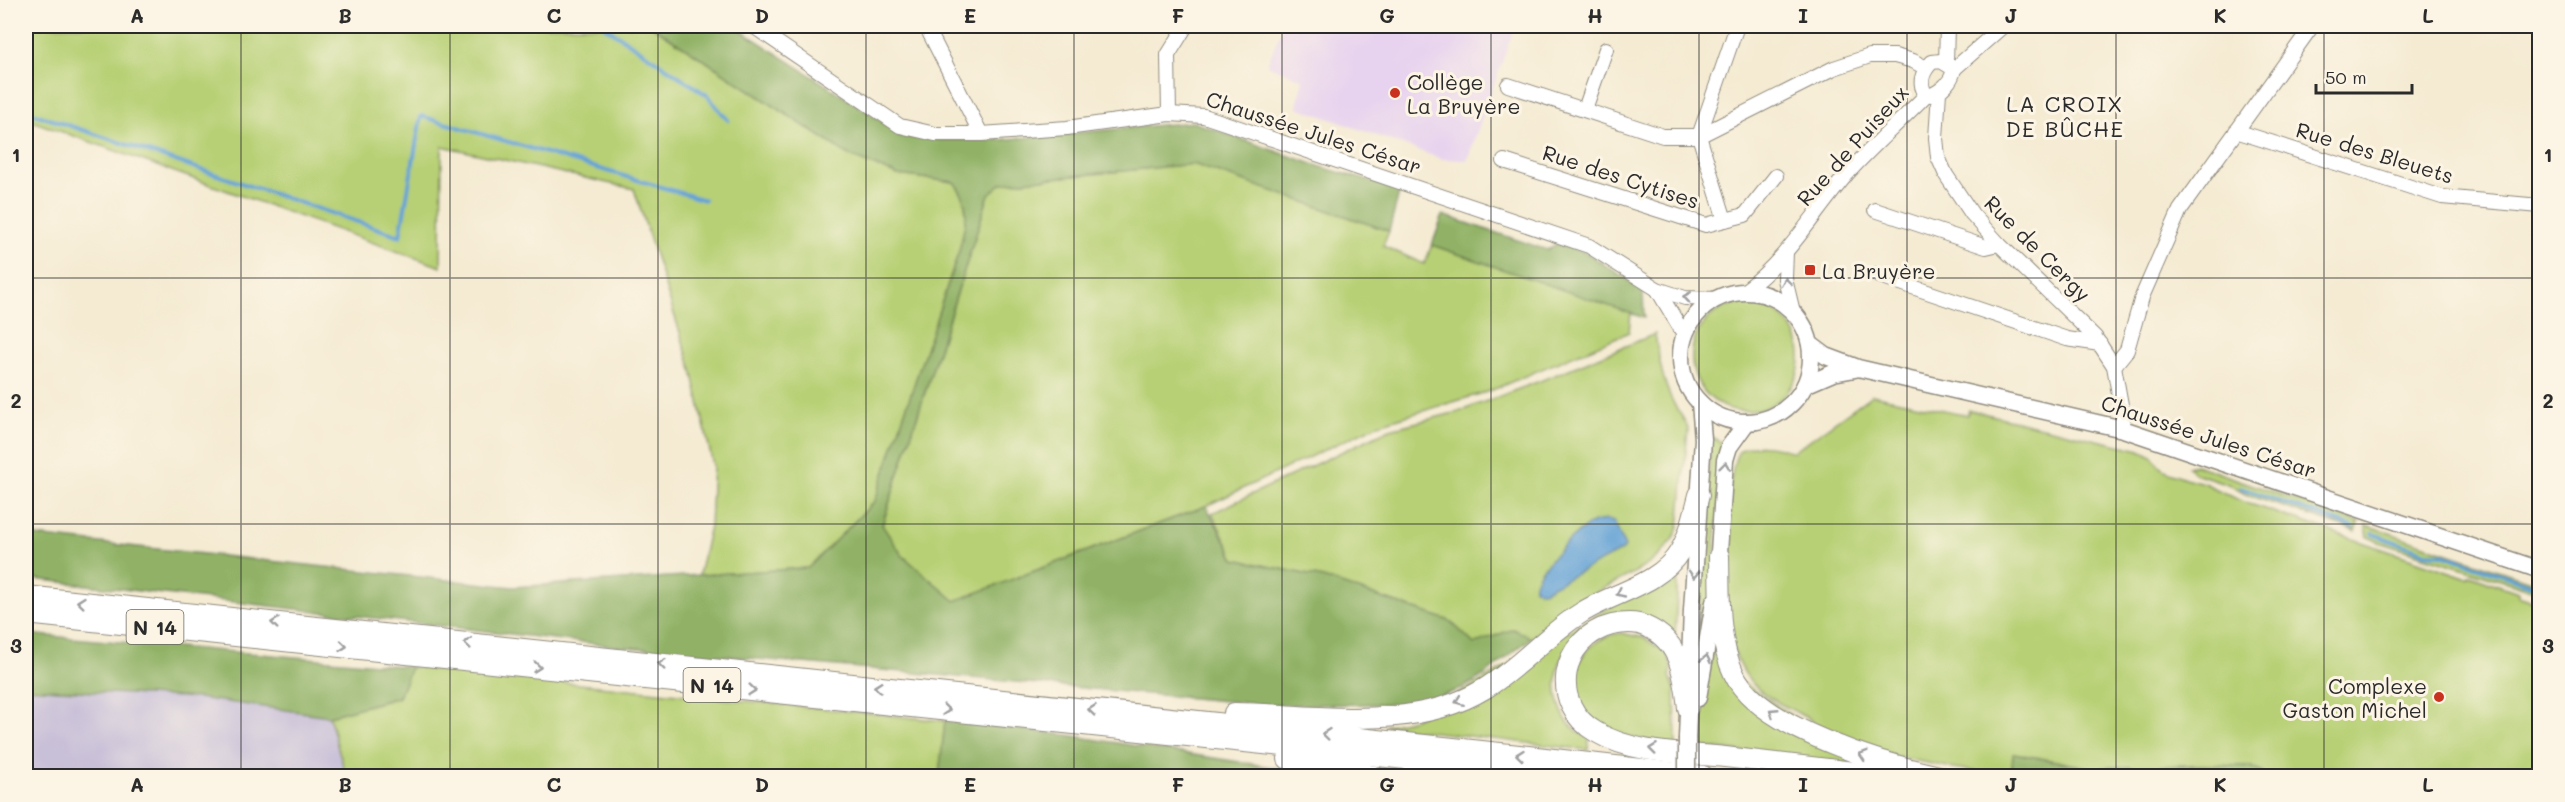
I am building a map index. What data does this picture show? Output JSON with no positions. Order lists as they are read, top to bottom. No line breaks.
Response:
{"streets":{"highway":["N 14"],"main road":["Chaussée Jules César"],"street":["Rue de Puiseux","Rue des Bleuets","Rue des Cytises","Rue de Cergy"]},"crossings":[["Chaussée Jules César","Rue de Puiseux"],["Chaussée Jules César","Rue de Cergy"],["Rue de Puiseux","Rue de Cergy"]],"districts":["LA CROIX DE BÛCHE"],"places":{"other":["Collège La Bruyère","Complexe Gaston Michel"],"transit":["La Bruyère"]},"scale_bar":"50 m","grid":{"columns":["A","B","C","D","E","F","G","H","I","J","K","L"],"rows":["1","2","3"]}}
